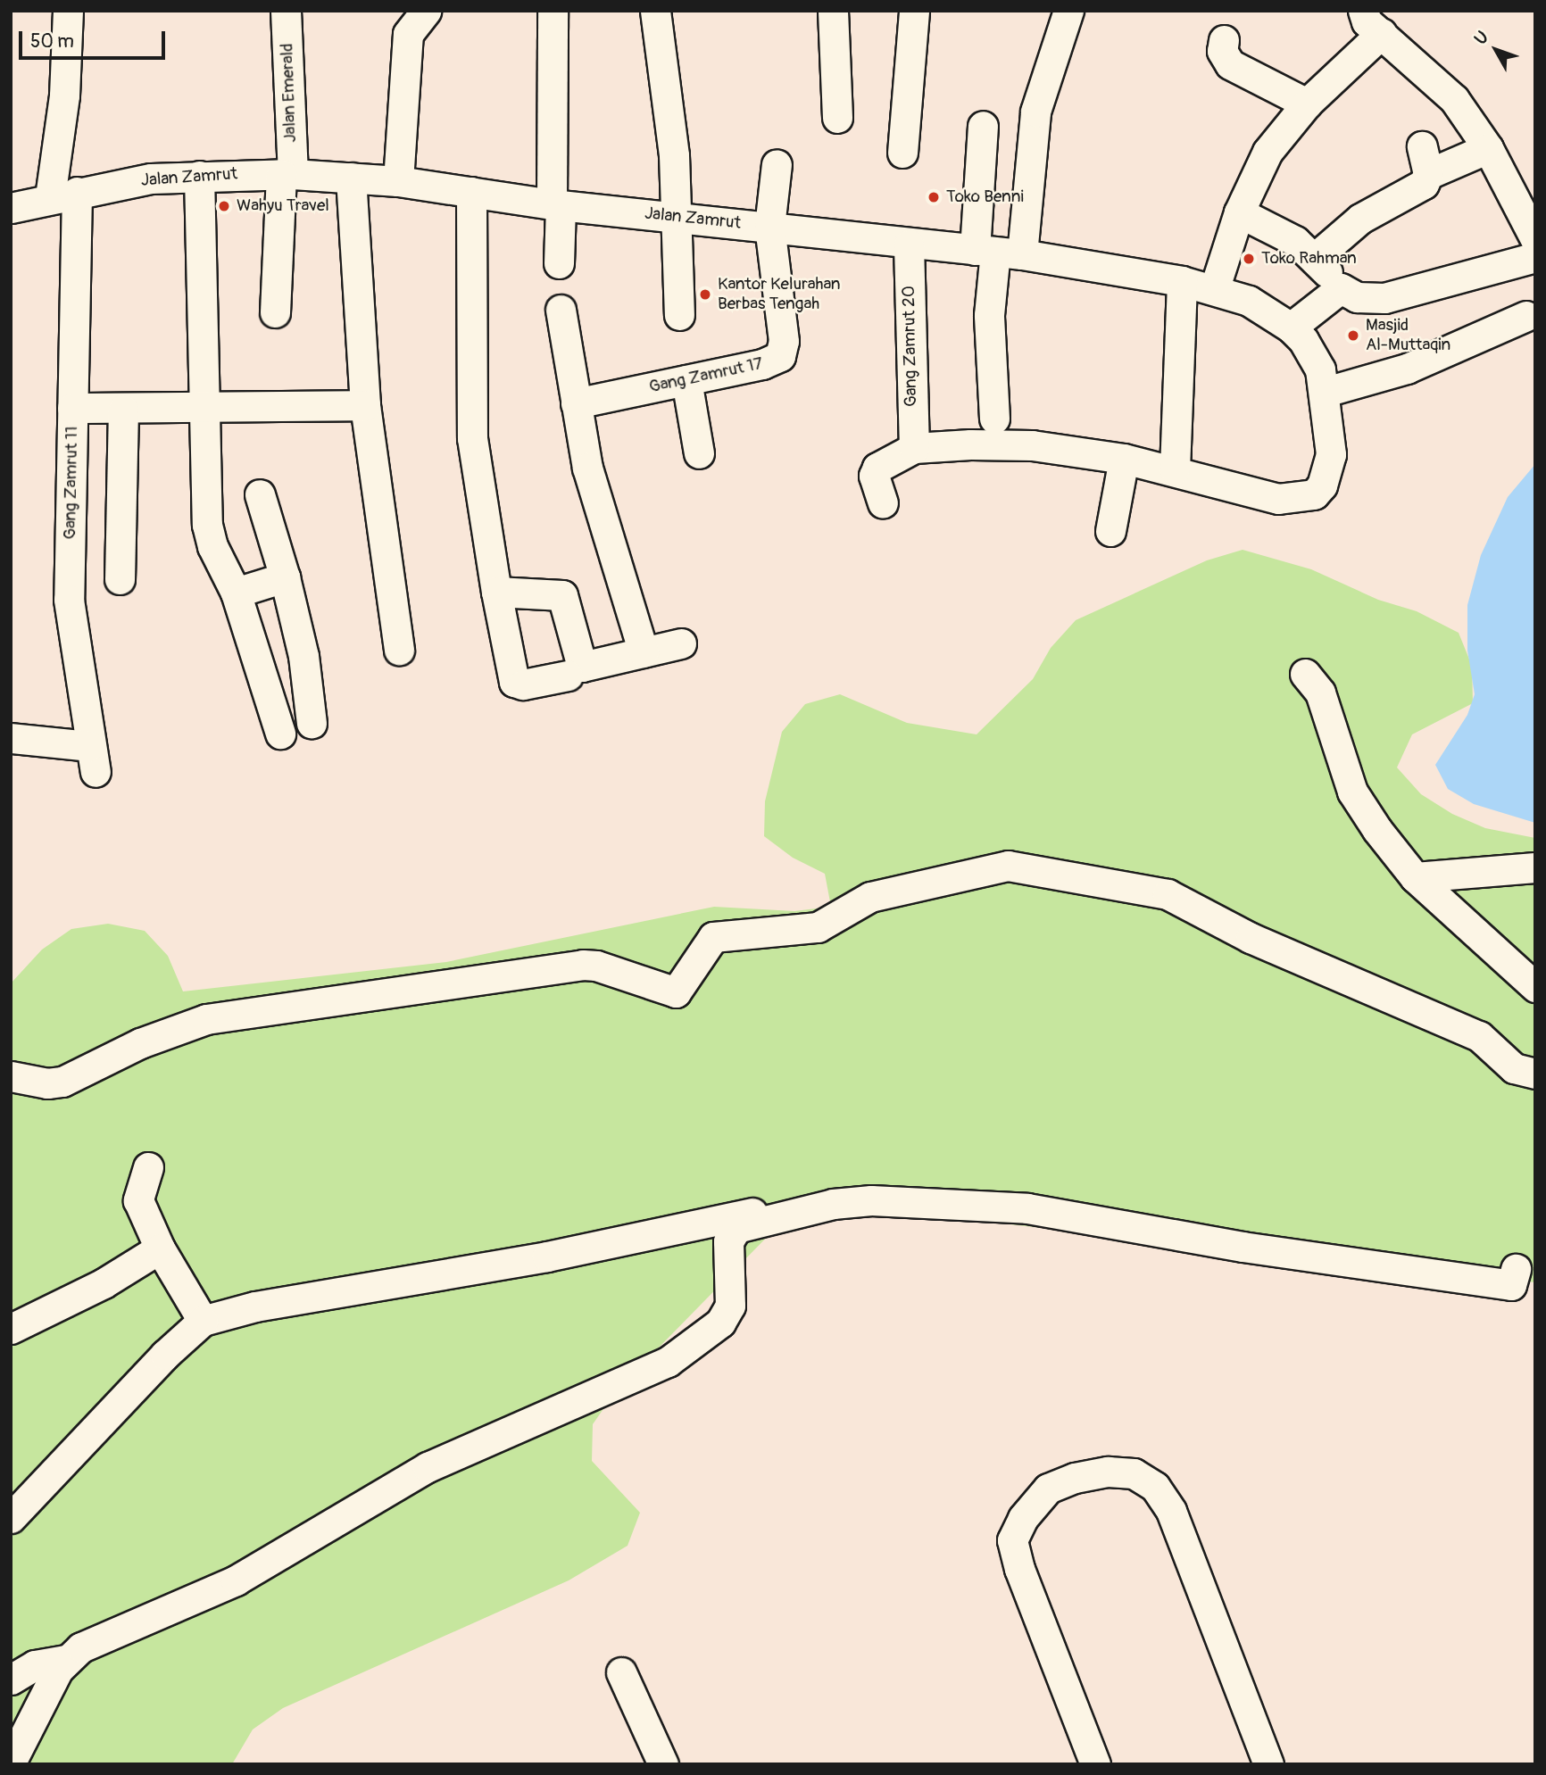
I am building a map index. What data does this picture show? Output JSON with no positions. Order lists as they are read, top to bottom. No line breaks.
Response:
{"streets":{"street":["Jalan Emerald","Jalan Zamrut","Gang Zamrut 20","Gang Zamrut 17","Gang Zamrut 11"]},"crossings":[["Jalan Emerald","Jalan Zamrut"],["Jalan Zamrut","Gang Zamrut 20"],["Jalan Zamrut","Gang Zamrut 17"],["Jalan Zamrut","Gang Zamrut 11"]],"places":["Toko Benni","Wahyu Travel","Toko Rahman","Kantor Kelurahan Berbas Tengah","Masjid Al-Muttaqin"],"scale_bar":"50 m","north":"top left"}
